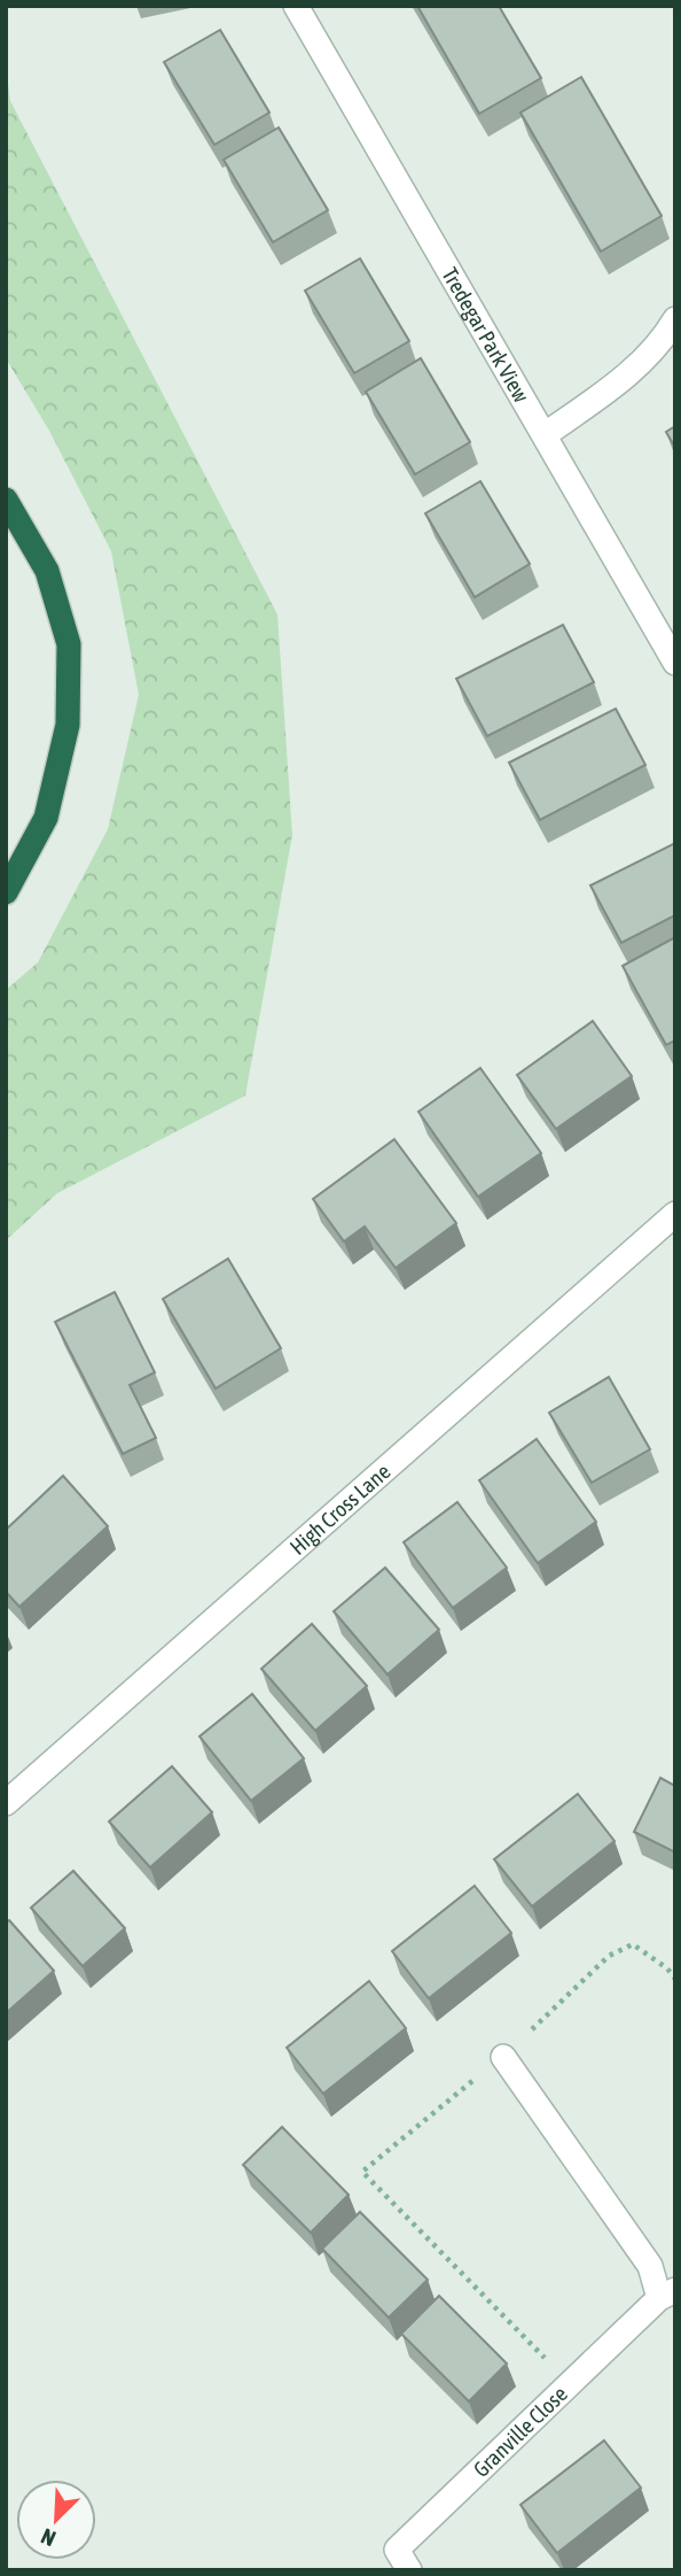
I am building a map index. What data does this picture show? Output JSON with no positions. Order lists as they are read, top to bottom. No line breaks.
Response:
{"streets":{"street":["Tredegar Park View","High Cross Lane","Granville Close"]},"north":"bottom left"}
